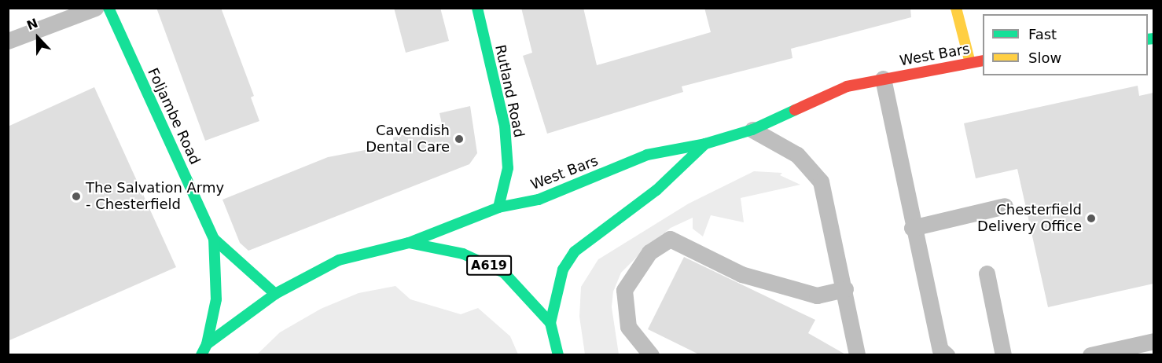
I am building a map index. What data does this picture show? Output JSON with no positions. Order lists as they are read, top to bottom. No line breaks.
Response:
{"streets":{"main road":["West Bars","Rutland Road","Foljambe Road","A619"]},"crossings":[["West Bars","Rutland Road"],["West Bars","Foljambe Road"]],"places":["Cavendish Dental Care","The Salvation Army - Chesterfield","Chesterfield Delivery Office"],"legend":["Fast","Slow"],"north":"top"}
